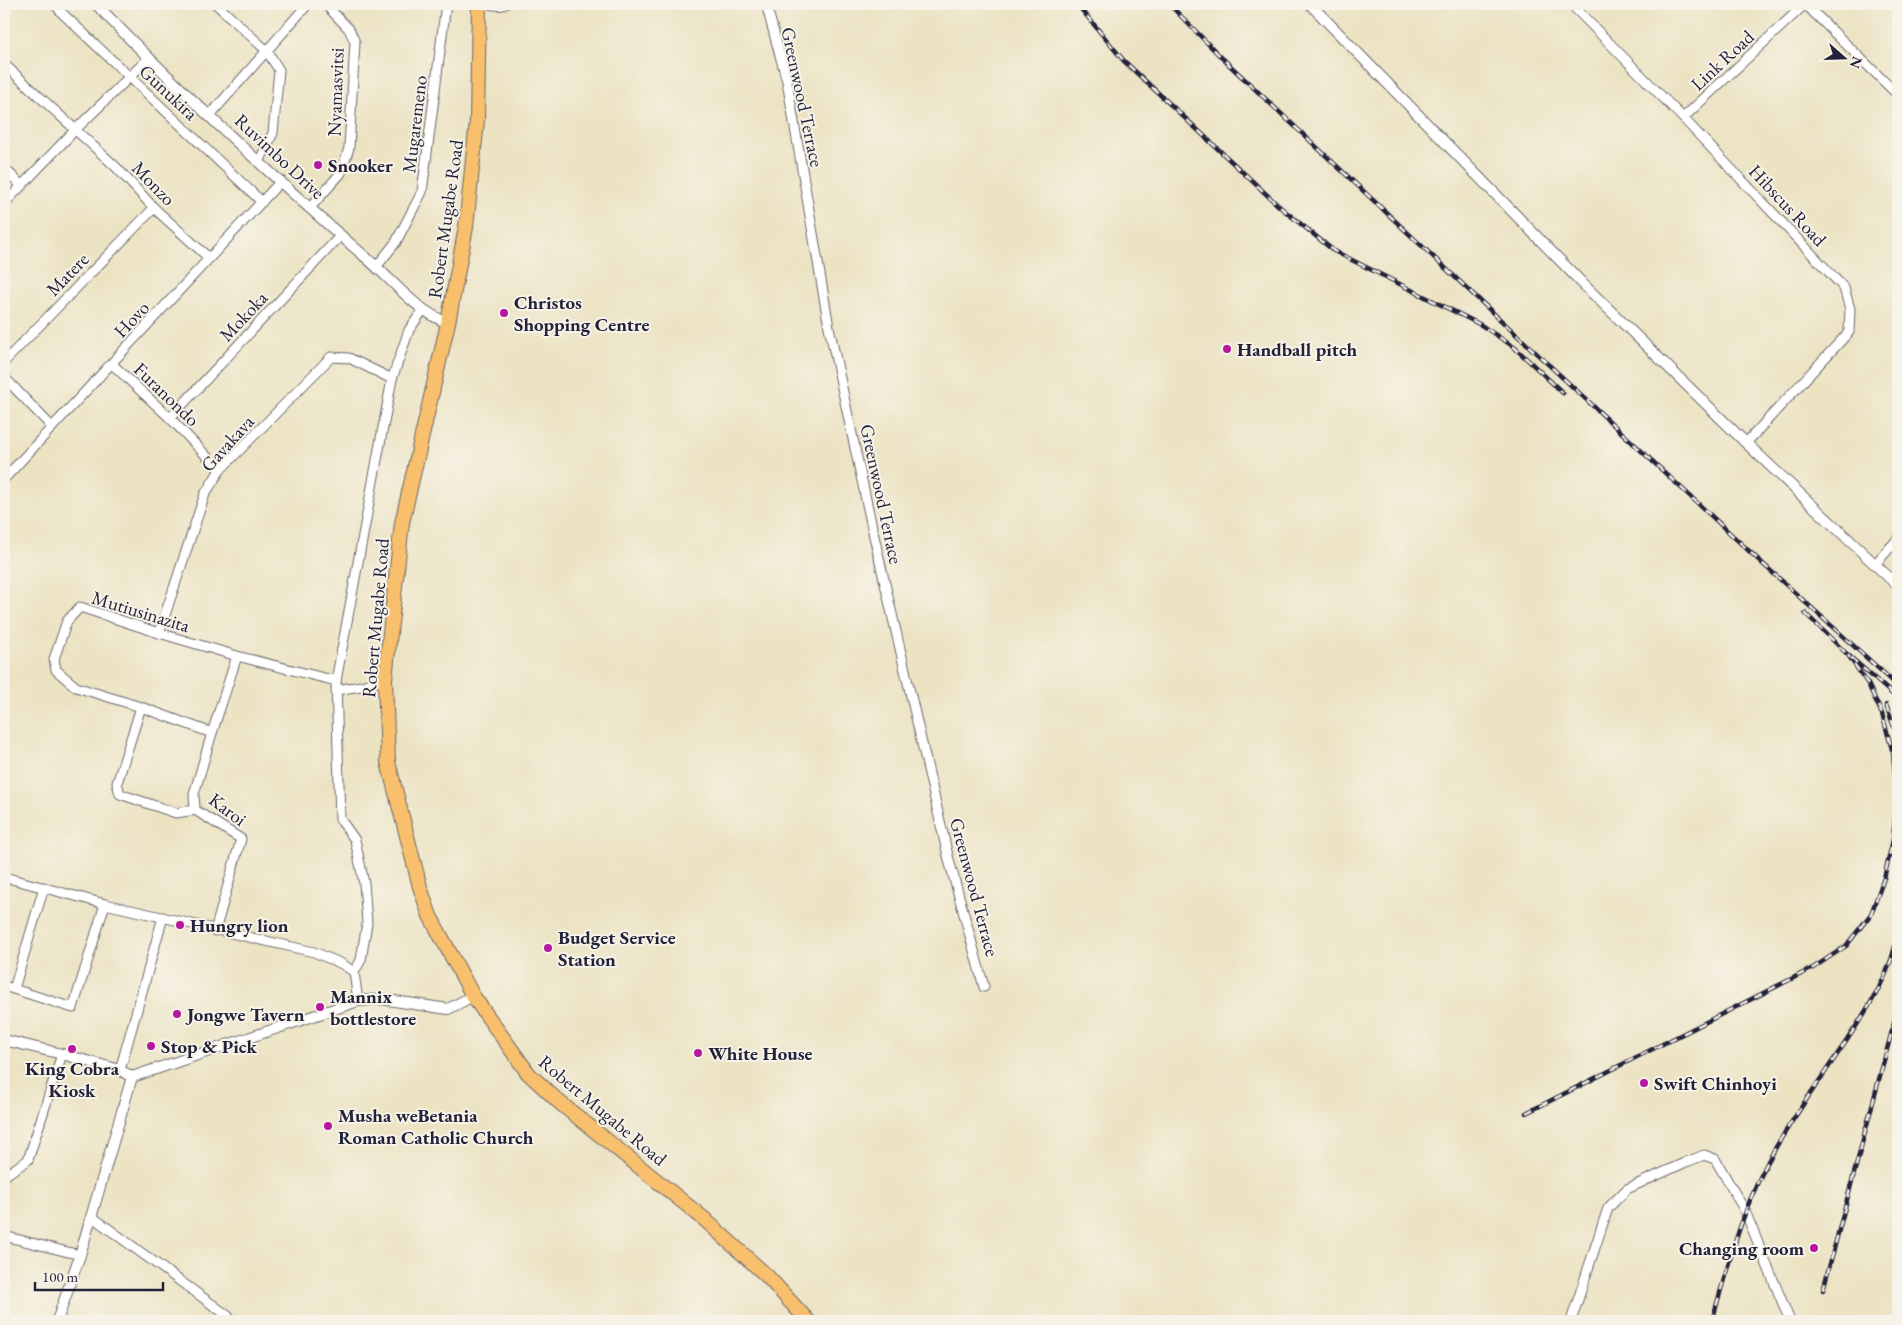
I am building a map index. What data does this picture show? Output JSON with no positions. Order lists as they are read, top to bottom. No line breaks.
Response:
{"streets":{"main road":["Robert Mugabe Road"],"street":["Link Road","Gunukira","Nyamasvitsi","Greenwood Terrace","Mugaremeno","Ruvimbo Drive","Monzo","Hibscus Road","Matere","Mokoka","Hovo","Furanondo","Gavakava","Mutiusinazita","Karoi"]},"crossings":[["Link Road","Hibscus Road"],["Gunukira","Hovo"],["Nyamasvitsi","Ruvimbo Drive"],["Mugaremeno","Ruvimbo Drive"],["Ruvimbo Drive","Robert Mugabe Road"],["Ruvimbo Drive","Mokoka"],["Ruvimbo Drive","Hovo"],["Monzo","Matere"],["Monzo","Hovo"],["Mokoka","Furanondo"],["Hovo","Furanondo"],["Furanondo","Gavakava"],["Gavakava","Mutiusinazita"],["Mutiusinazita","Karoi"]],"places":["Snooker","Christos Shopping Centre","Handball pitch","Hungry lion","Budget Service Station","Mannix bottlestore","Jongwe Tavern","Stop & Pick","King Cobra Kiosk","White House","Swift Chinhoyi","Musha weBetania Roman Catholic Church","Changing room"],"scale_bar":"100 m","north":"right"}
